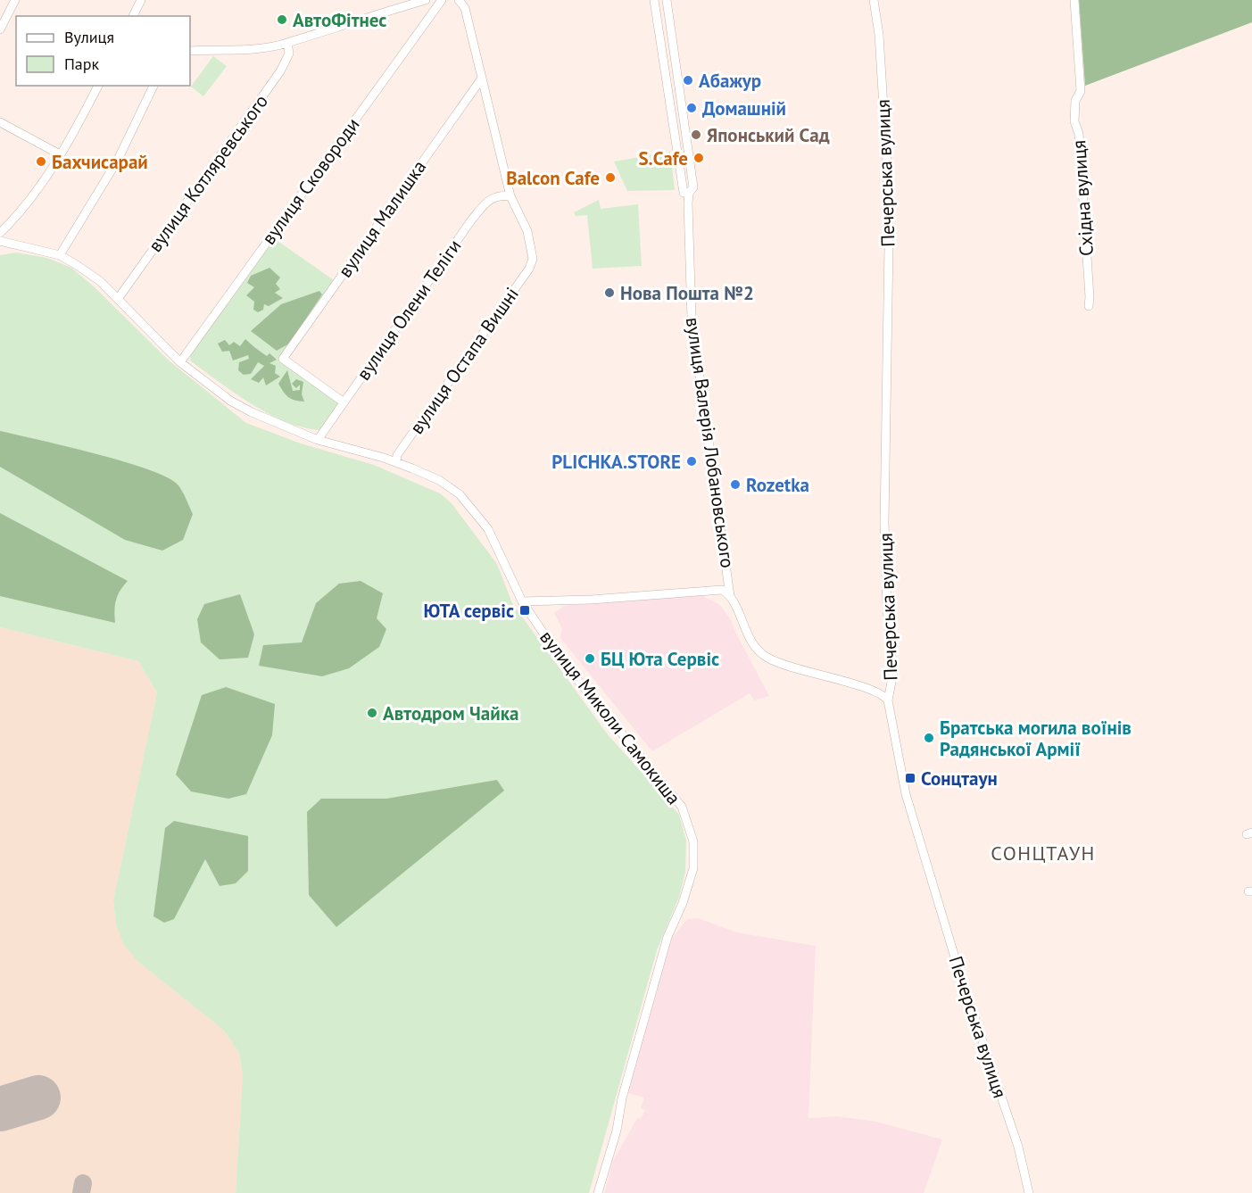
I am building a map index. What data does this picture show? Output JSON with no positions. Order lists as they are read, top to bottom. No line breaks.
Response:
{"streets":{"street":["вулиця Котляревського","Печерська вулиця","вулиця Сковороди","Східна вулиця","вулиця Малишка","вулиця Олени Теліги","вулиця Остапа Вишні","вулиця Валерія Лобановського","вулиця Миколи Самокиша"]},"crossings":[["вулиця Котляревського","вулиця Миколи Самокиша"],["Печерська вулиця","вулиця Валерія Лобановського"],["вулиця Сковороди","вулиця Миколи Самокиша"],["вулиця Малишка","вулиця Олени Теліги"],["вулиця Олени Теліги","вулиця Остапа Вишні"],["вулиця Олени Теліги","вулиця Миколи Самокиша"],["вулиця Остапа Вишні","вулиця Миколи Самокиша"],["вулиця Валерія Лобановського","вулиця Миколи Самокиша"]],"districts":["СОНЦТАУН"],"places":{"other":["АвтоФітнес","Абажур","Домашній","Японський Сад","S.Cafe","Бахчисарай","Balcon Cafe","Нова Пошта №2","PLICHKA.STORE","Rozetka","БЦ Юта Сервіс","Автодром Чайка","Братська могила воїнів Радянської Армії"],"transit":["ЮТА сервіс","Сонцтаун"]},"legend":["Вулиця","Парк"]}
